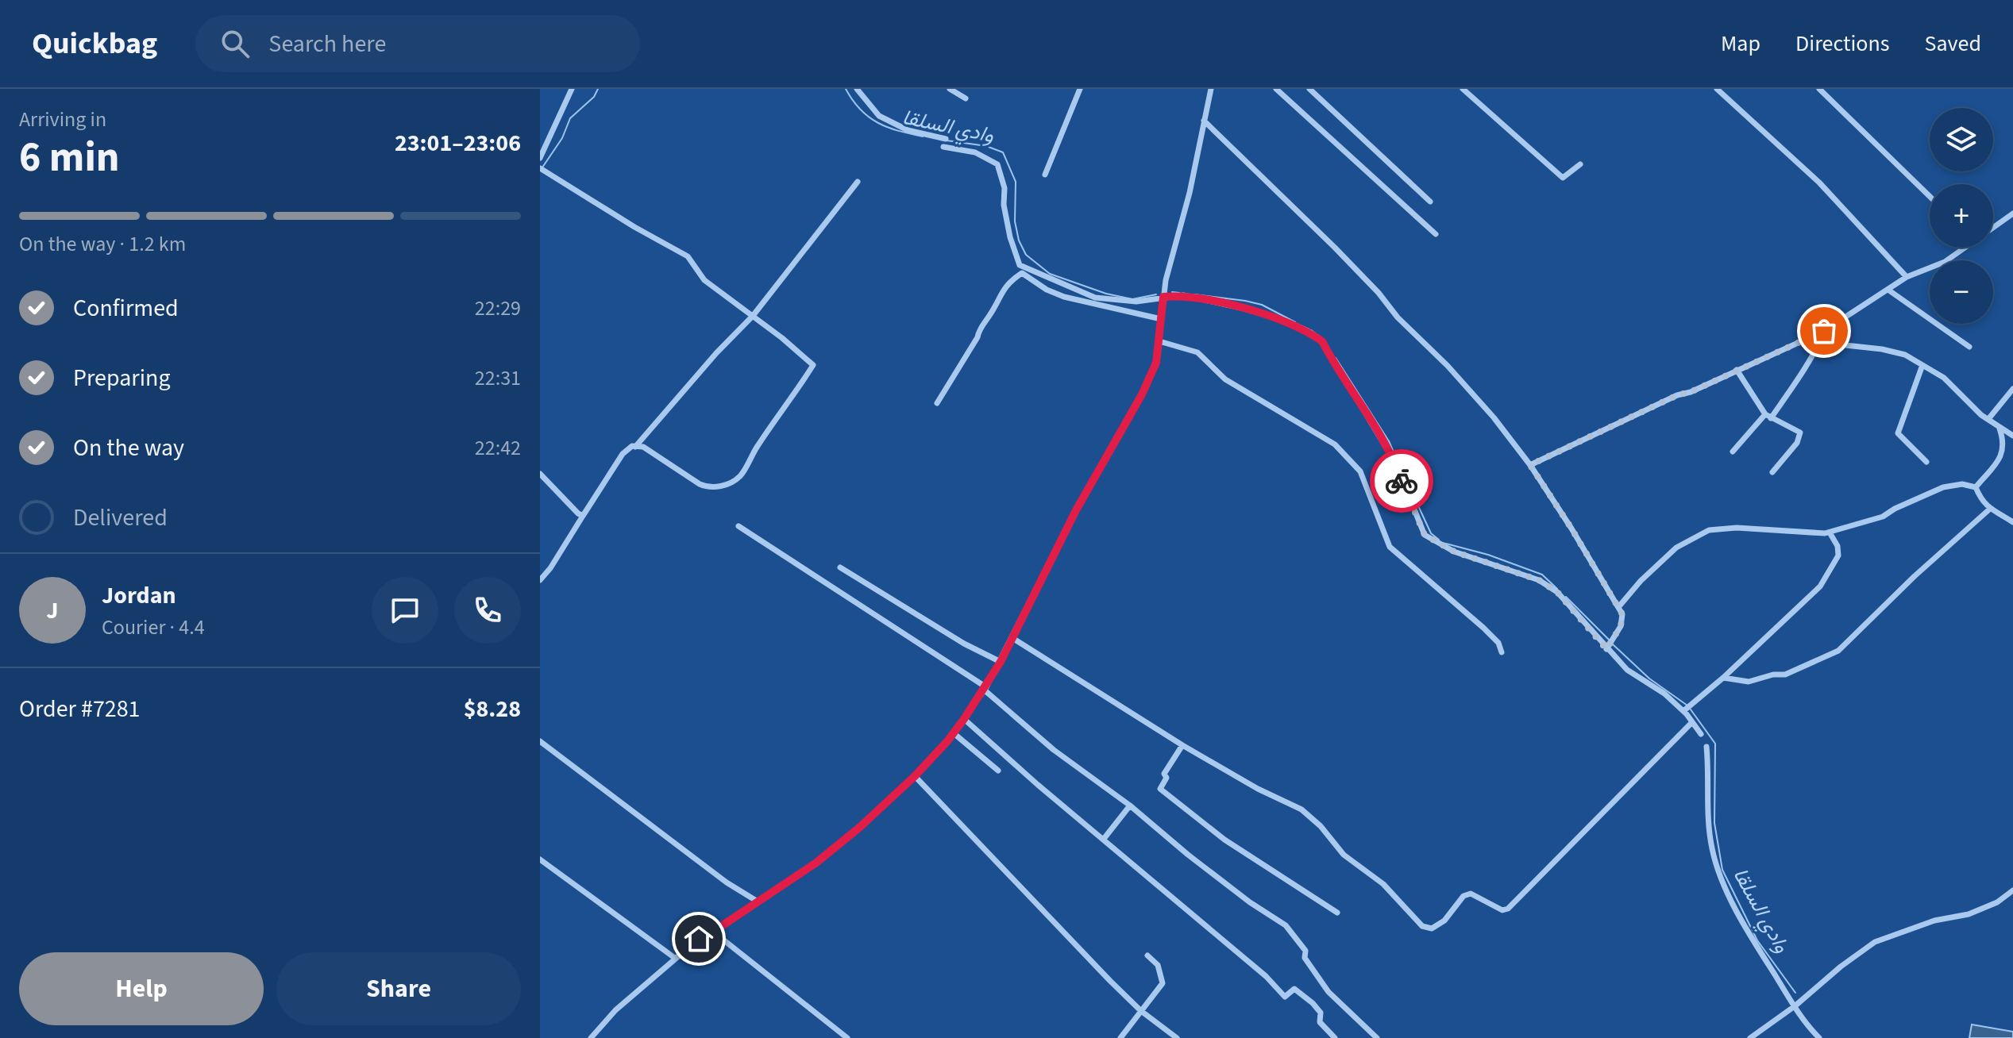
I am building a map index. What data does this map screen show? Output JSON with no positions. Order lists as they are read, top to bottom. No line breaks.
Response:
{"water":["وادي السلقا"],"page":{"header":"Quickbag","search":"Search here","nav":["Map","Directions","Saved"],"heading":["6 min","Arriving in","23:01–23:06"],"panel":["Jordan","Courier · 4.4","Order #7281","$8.28"],"map_buttons":["+","−"],"bar":"On the way · 1.2 km","list":[["Confirmed","22:29"],["Preparing","22:31"],["On the way","22:42"],"Delivered"],"round":"J","buttons":["Help","Share"]}}
